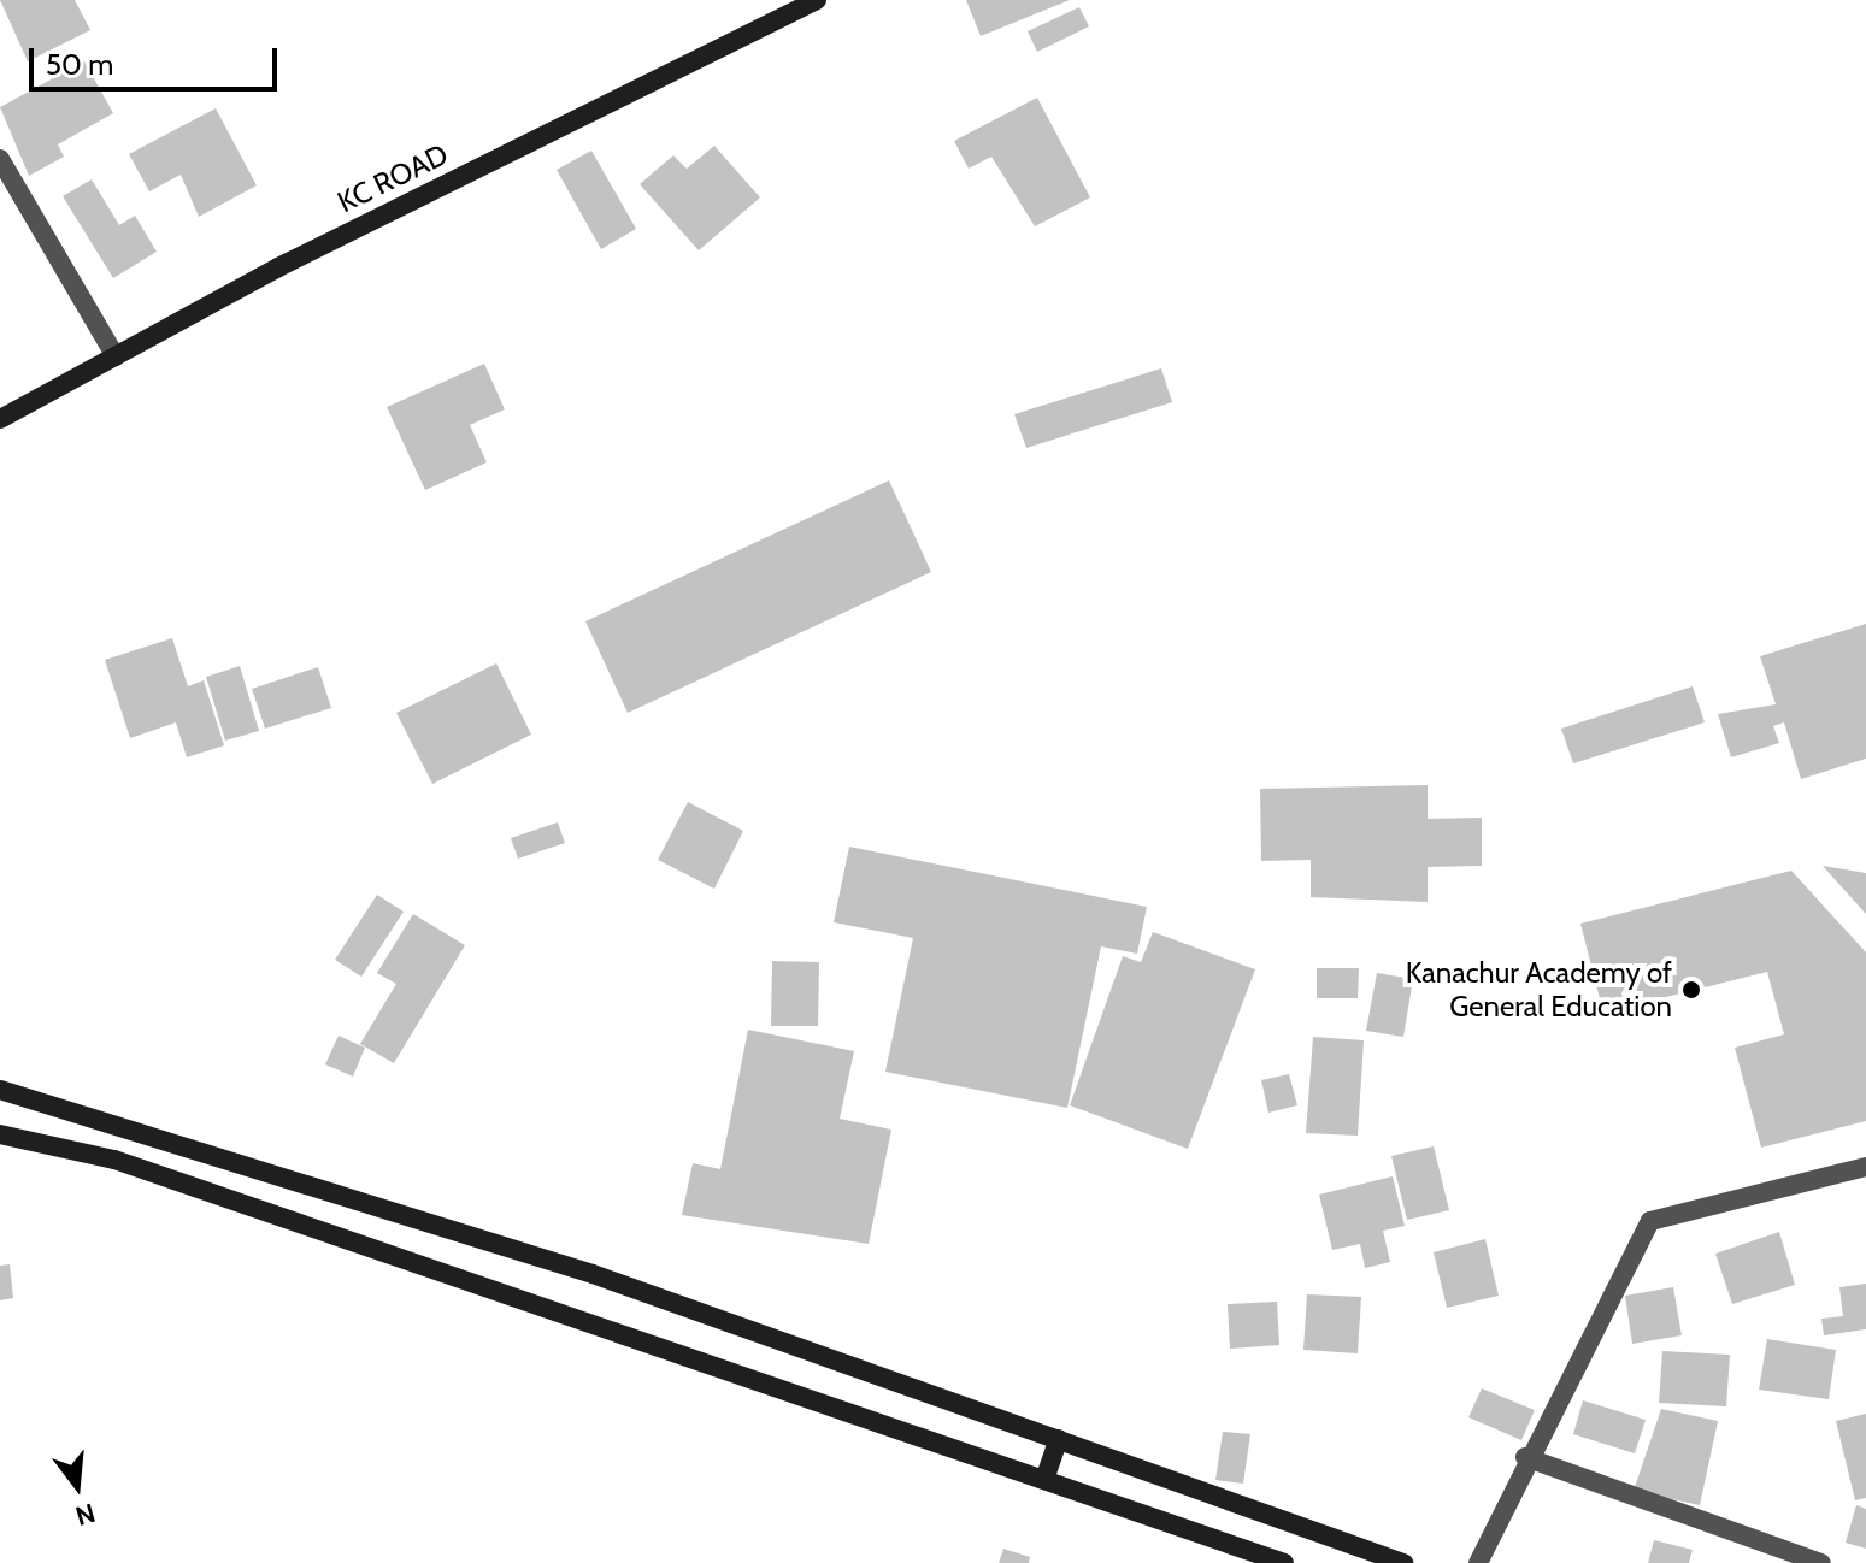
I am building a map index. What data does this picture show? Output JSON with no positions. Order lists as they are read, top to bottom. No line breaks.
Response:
{"streets":{"main road":["KC ROAD"]},"places":["Kanachur Academy of General Education"],"scale_bar":"50 m","north":"bottom"}
